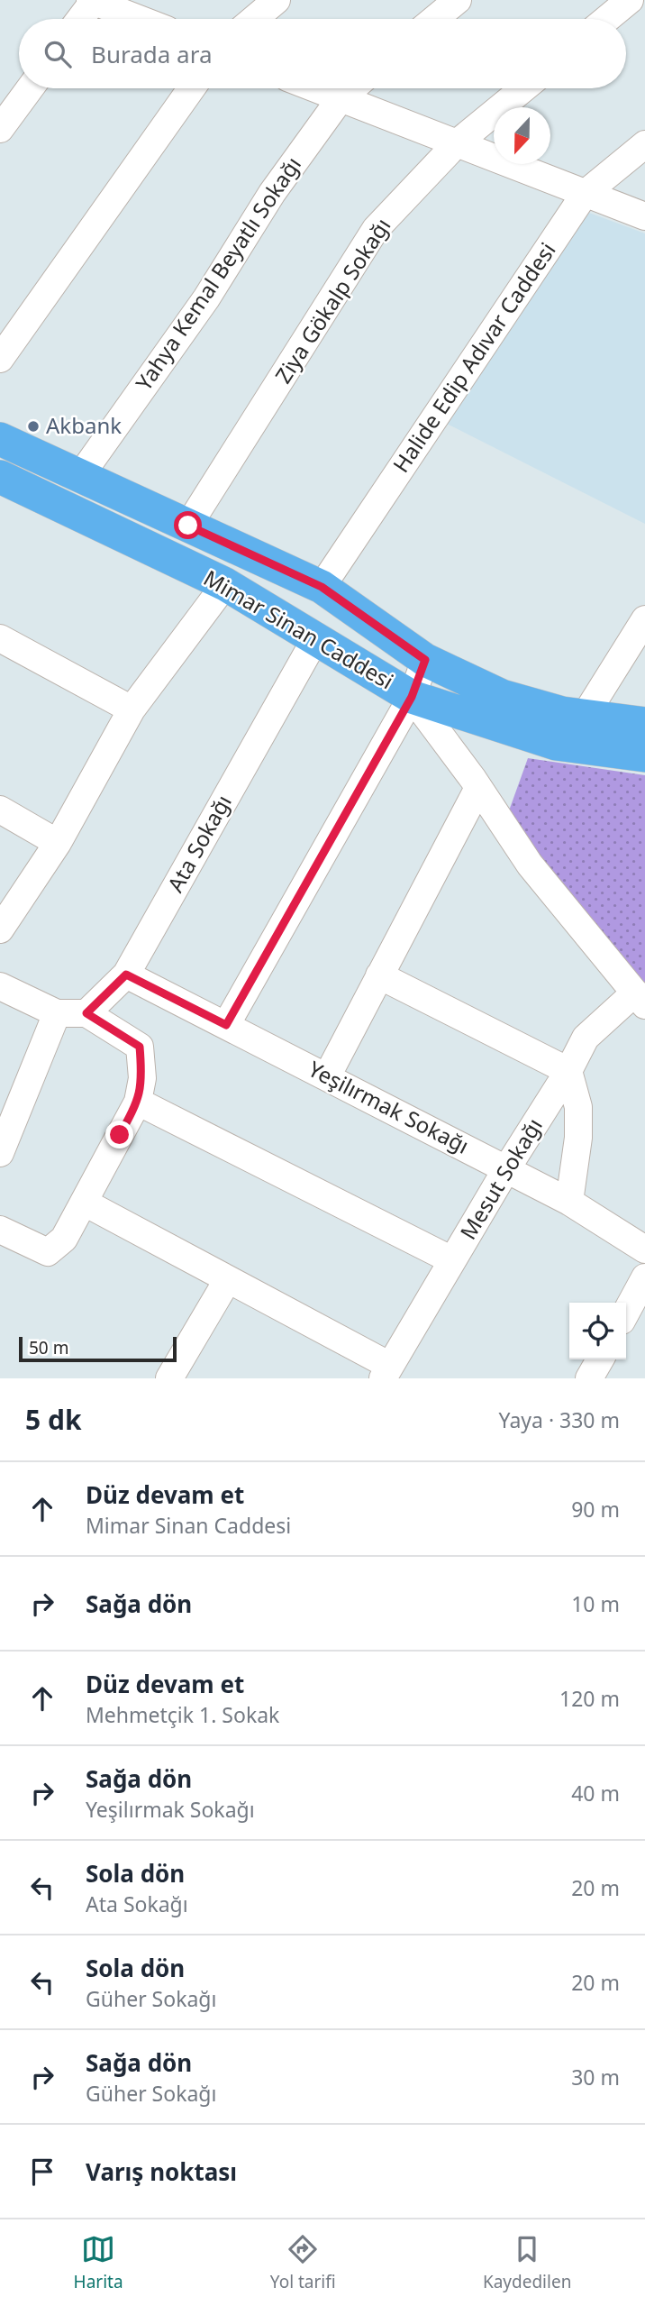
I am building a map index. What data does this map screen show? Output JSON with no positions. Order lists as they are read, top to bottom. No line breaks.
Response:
{"streets":{"main road":["Mimar Sinan Caddesi"],"street":["Yahya Kemal Beyatlı Sokağı","Ziya Gökalp Sokağı","Halide Edip Adıvar Caddesi","Ata Sokağı","Yeşilırmak Sokağı","Mesut Sokağı"]},"crossings":[["Yahya Kemal Beyatlı Sokağı","Mimar Sinan Caddesi"],["Ziya Gökalp Sokağı","Mimar Sinan Caddesi"],["Halide Edip Adıvar Caddesi","Mimar Sinan Caddesi"],["Mimar Sinan Caddesi","Ata Sokağı"],["Ata Sokağı","Yeşilırmak Sokağı"],["Yeşilırmak Sokağı","Mesut Sokağı"]],"places":["Akbank"],"scale_bar":"50 m","north":"bottom","page":{"search":"Burada ara","scale":"50 m","heading":["5 dk","Yaya · 330 m"],"list":[["Düz devam et","Mimar Sinan Caddesi","90 m"],["Sağa dön","10 m"],["Düz devam et","Mehmetçik 1. Sokak","120 m"],["Sağa dön","Yeşilırmak Sokağı","40 m"],["Sola dön","Ata Sokağı","20 m"],["Sola dön","Güher Sokağı","20 m"],["Sağa dön","Güher Sokağı","30 m"],"Varış noktası"],"nav":["Harita","Yol tarifi","Kaydedilen"]}}
